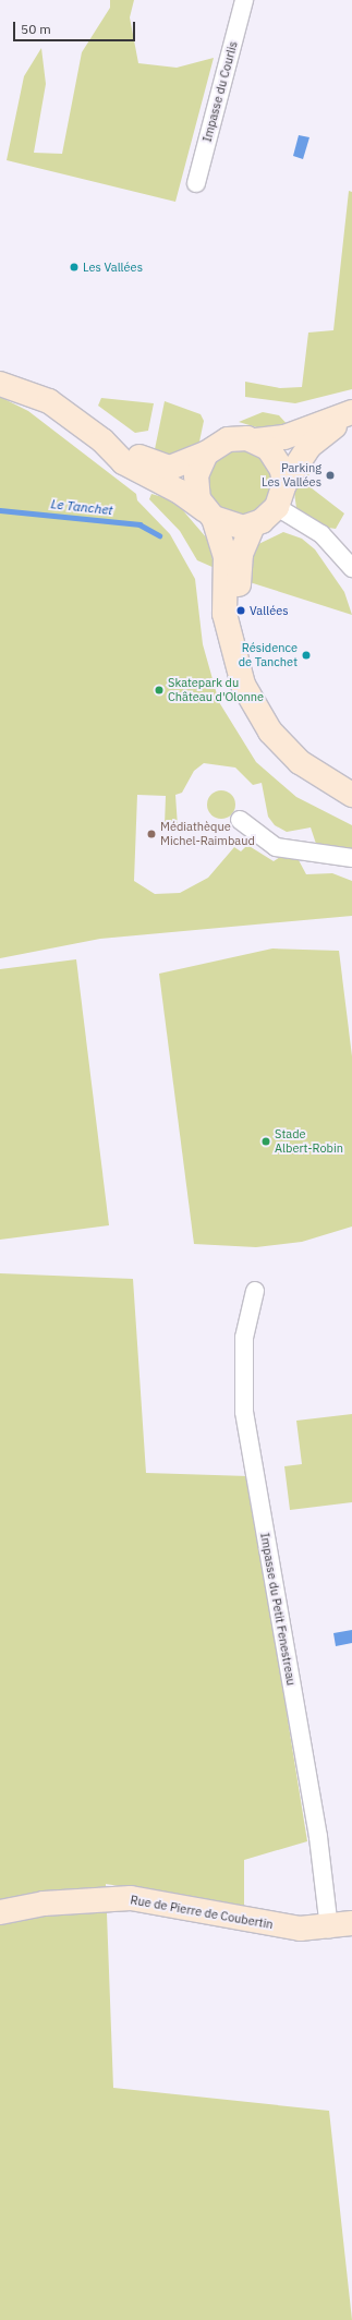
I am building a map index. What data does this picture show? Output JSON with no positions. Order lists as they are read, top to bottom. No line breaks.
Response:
{"streets":{"main road":["Rue de Pierre de Coubertin"],"street":["Impasse du Courlis","Impasse du Petit Fenestreau"]},"crossings":[["Impasse du Petit Fenestreau","Rue de Pierre de Coubertin"]],"water":["Le Tanchet"],"places":["Les Vallées","Parking Les Vallées","Vallées","Résidence de Tanchet","Skatepark du Château d'Olonne","Médiathèque Michel-Raimbaud","Stade Albert-Robin"],"scale_bar":"50 m"}
